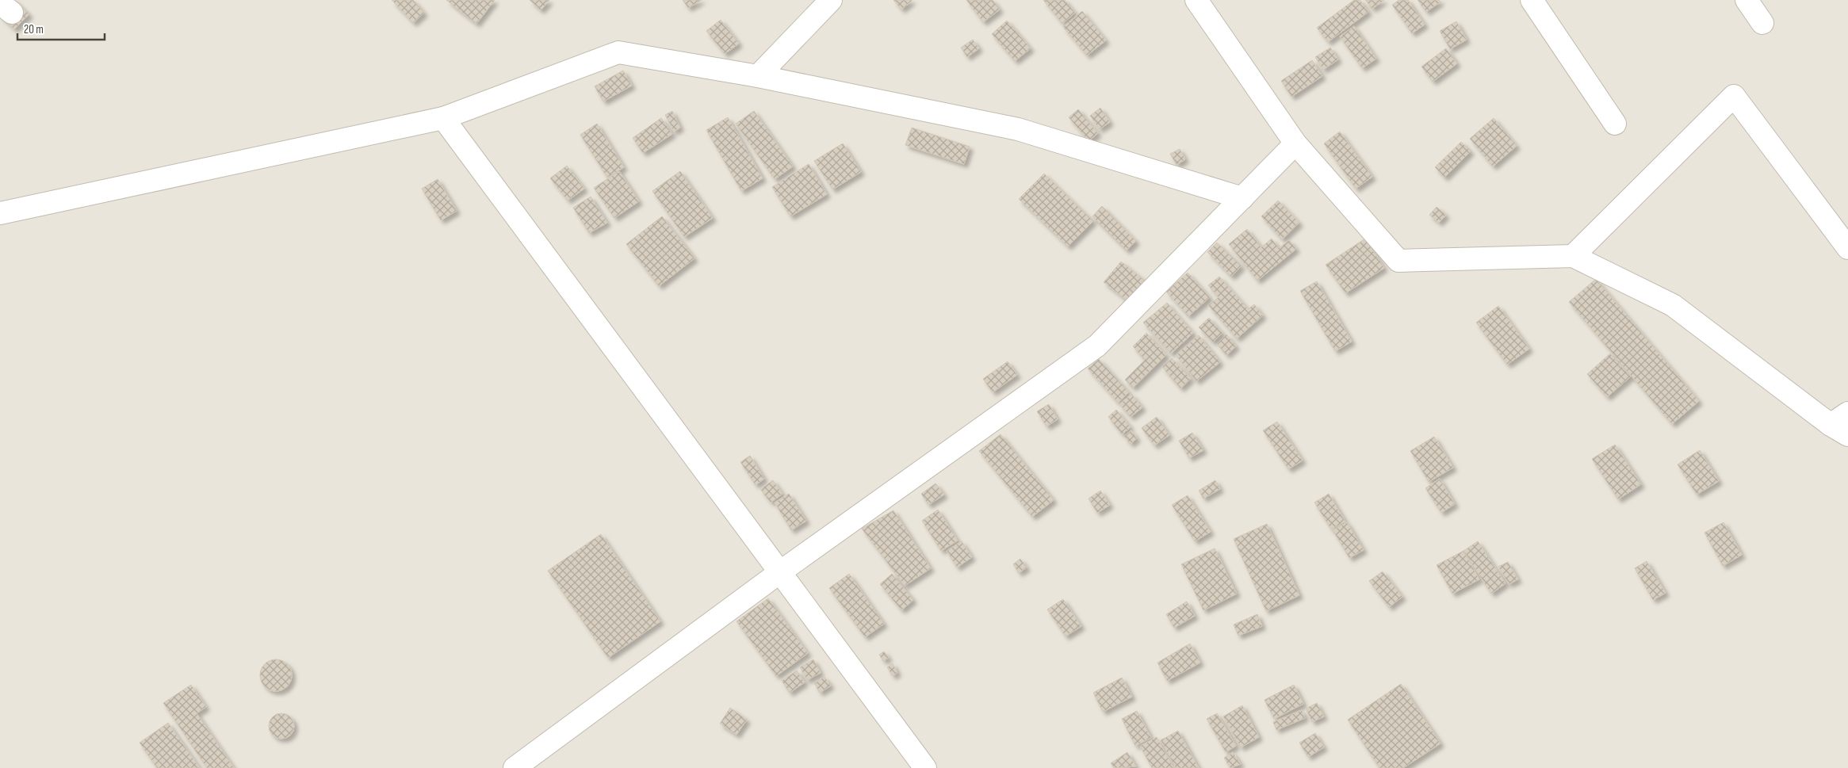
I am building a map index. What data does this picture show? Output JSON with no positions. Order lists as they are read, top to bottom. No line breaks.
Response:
{"scale_bar":"20 m"}
